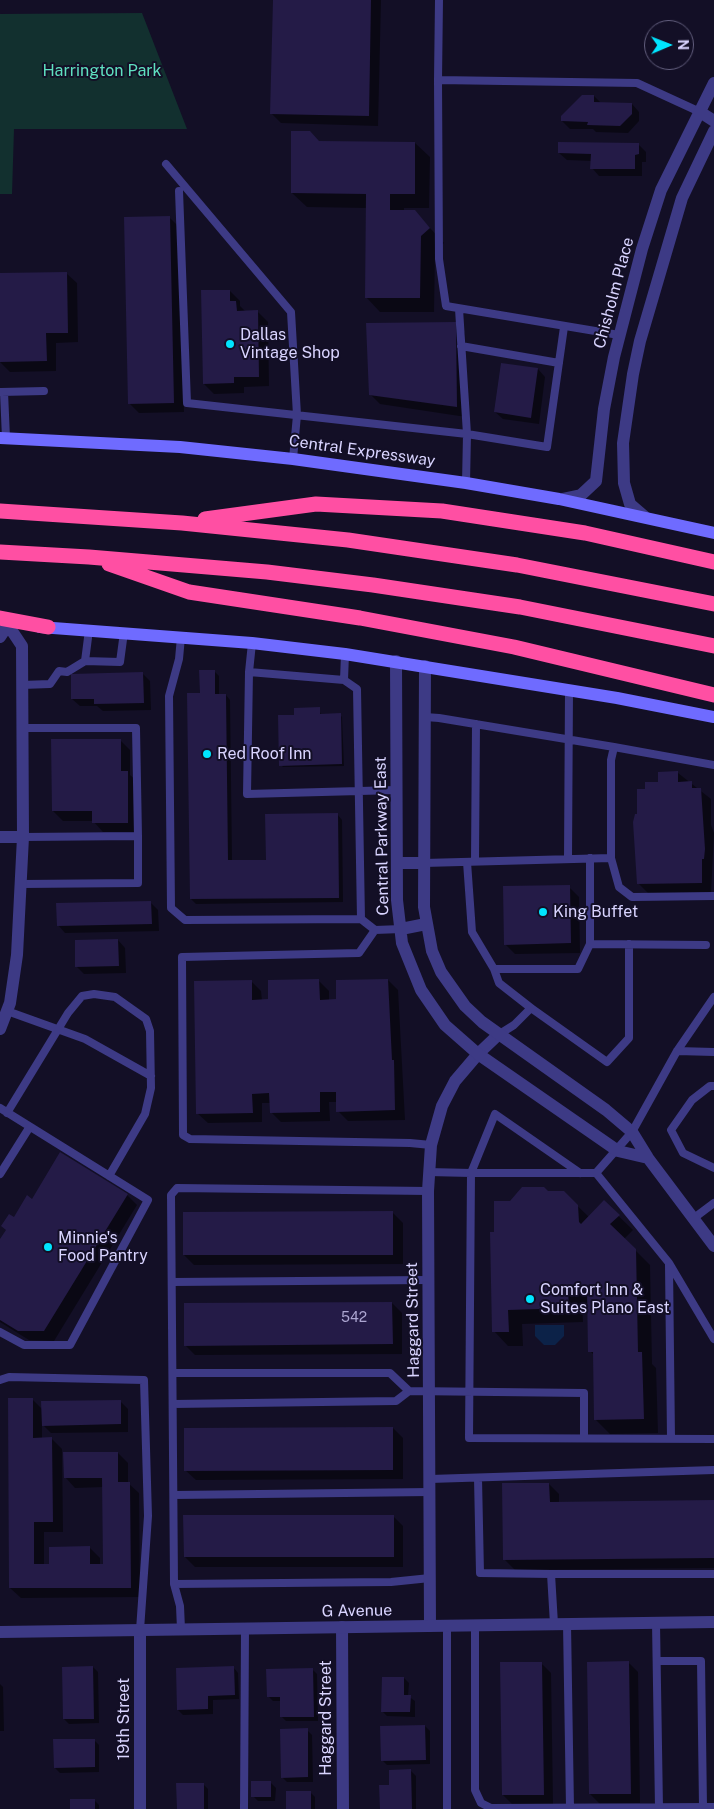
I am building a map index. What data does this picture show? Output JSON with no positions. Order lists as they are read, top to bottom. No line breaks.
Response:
{"streets":{"main road":["Central Expressway"],"street":["Chisholm Place","Central Parkway East","Haggard Street","G Avenue","19th Street"]},"crossings":[["Chisholm Place","Central Expressway"],["Central Parkway East","Haggard Street"],["Haggard Street","G Avenue"],["G Avenue","19th Street"]],"parks":["Harrington Park"],"places":["Dallas Vintage Shop","Red Roof Inn","King Buffet","Minnie's Food Pantry","Comfort Inn & Suites Plano East"],"house_numbers":["542"],"north":"right"}
